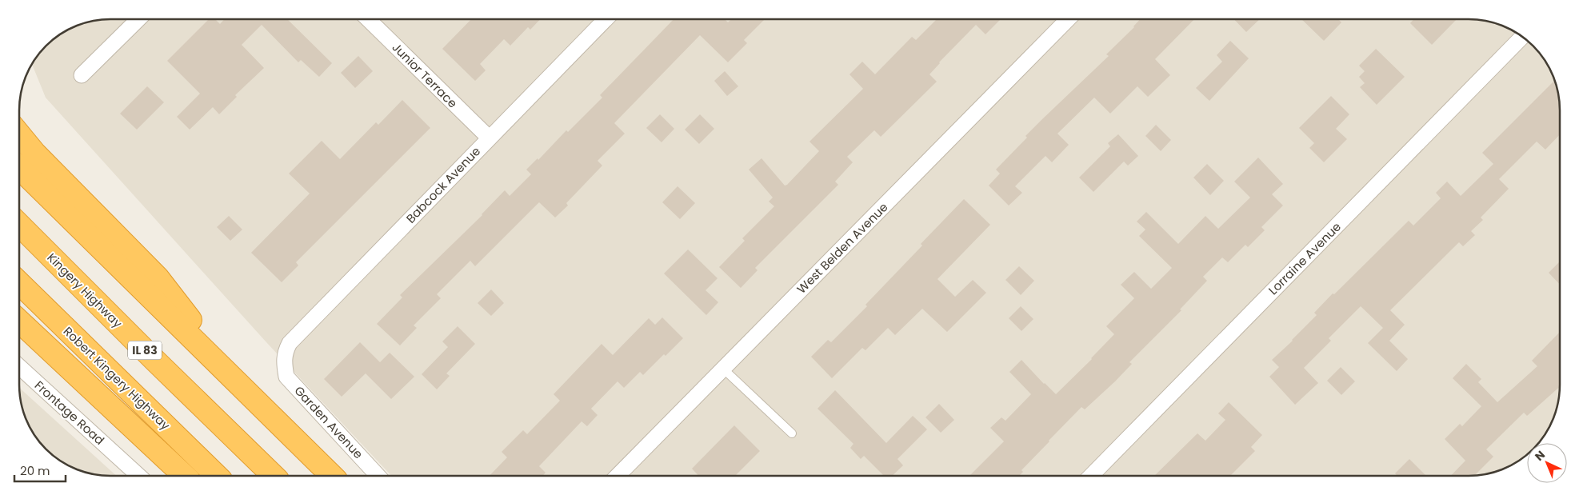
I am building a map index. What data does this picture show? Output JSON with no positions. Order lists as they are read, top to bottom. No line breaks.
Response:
{"streets":{"highway":["Kingery Highway","IL 83","Robert Kingery Highway"],"street":["Junior Terrace","Babcock Avenue","West Belden Avenue","Lorraine Avenue","Frontage Road","Garden Avenue"]},"crossings":[["Junior Terrace","Babcock Avenue"],["Babcock Avenue","Garden Avenue"]],"scale_bar":"20 m","north":"top left"}
